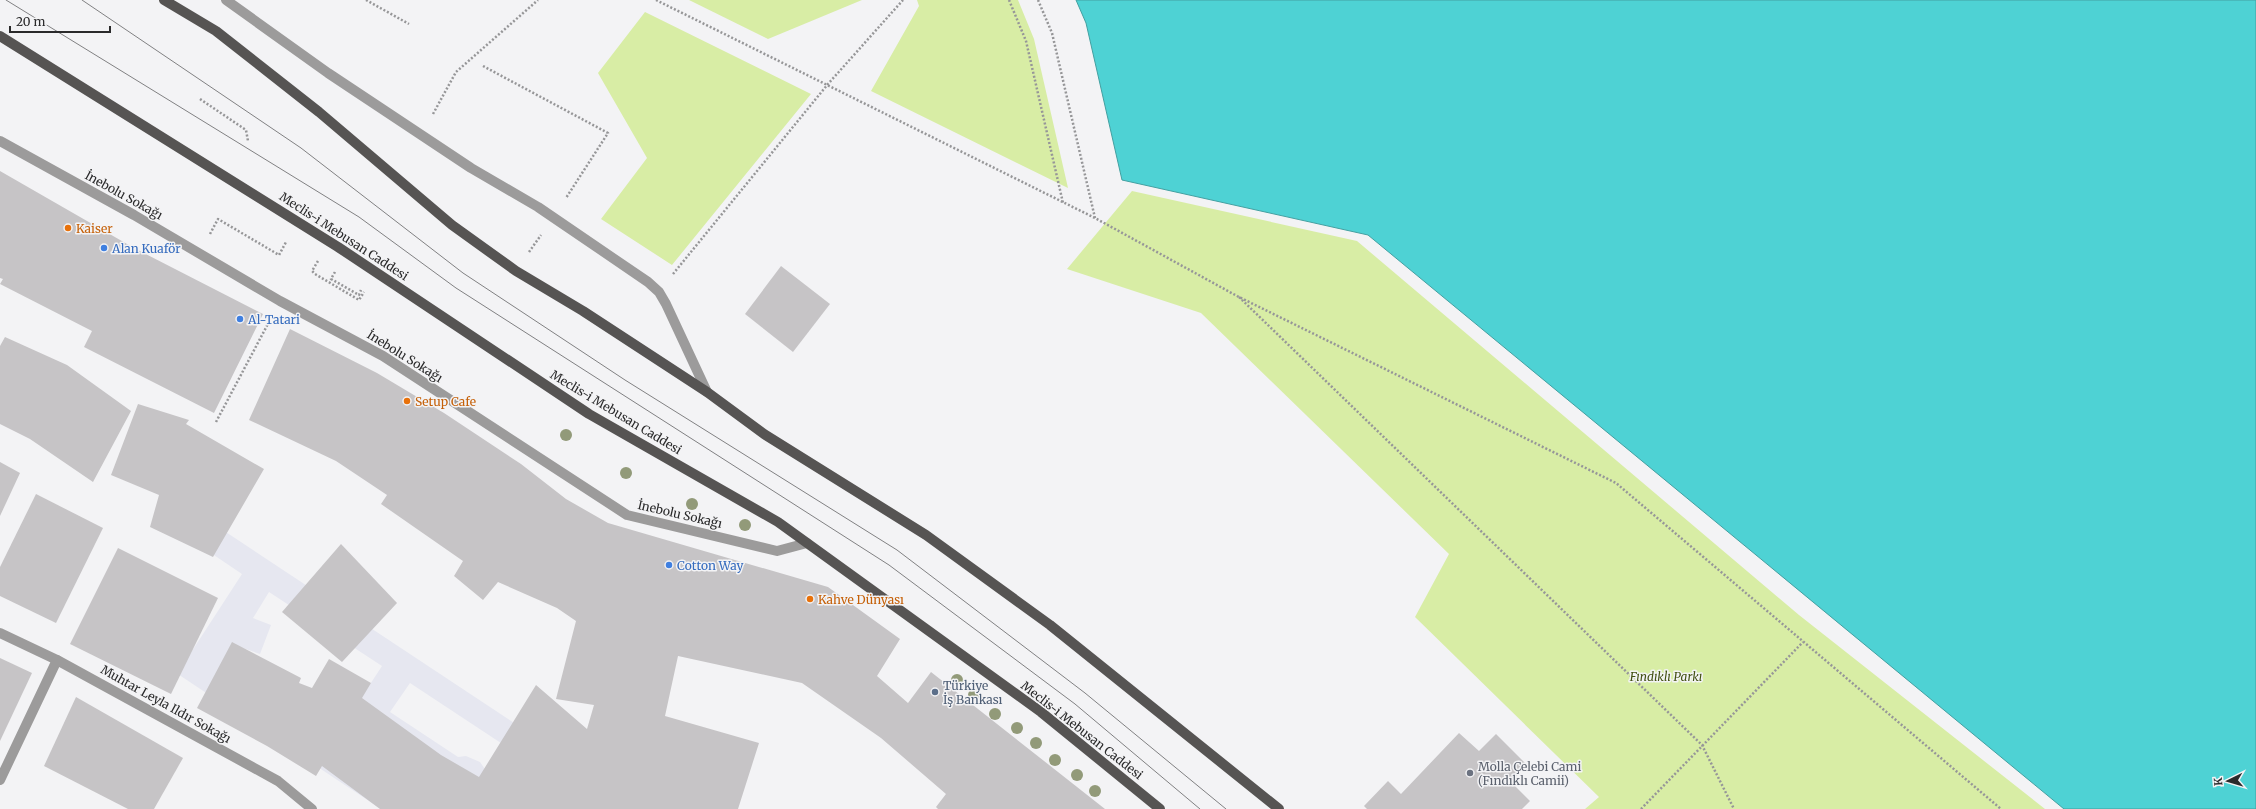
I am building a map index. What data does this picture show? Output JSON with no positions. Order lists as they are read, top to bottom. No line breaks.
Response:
{"streets":{"main road":["Meclis-i Mebusan Caddesi"],"street":["İnebolu Sokağı","Muhtar Leyla Ildır Sokağı"]},"crossings":[["İnebolu Sokağı","Meclis-i Mebusan Caddesi"]],"parks":["Fındıklı Parkı"],"places":["Kaiser","Alan Kuaför","Al-Tatari","Setup Cafe","Cotton Way","Kahve Dünyası","Türkiye İş Bankası","Molla Çelebi Cami (Fındıklı Camii)"],"scale_bar":"20 m","north":"left"}
